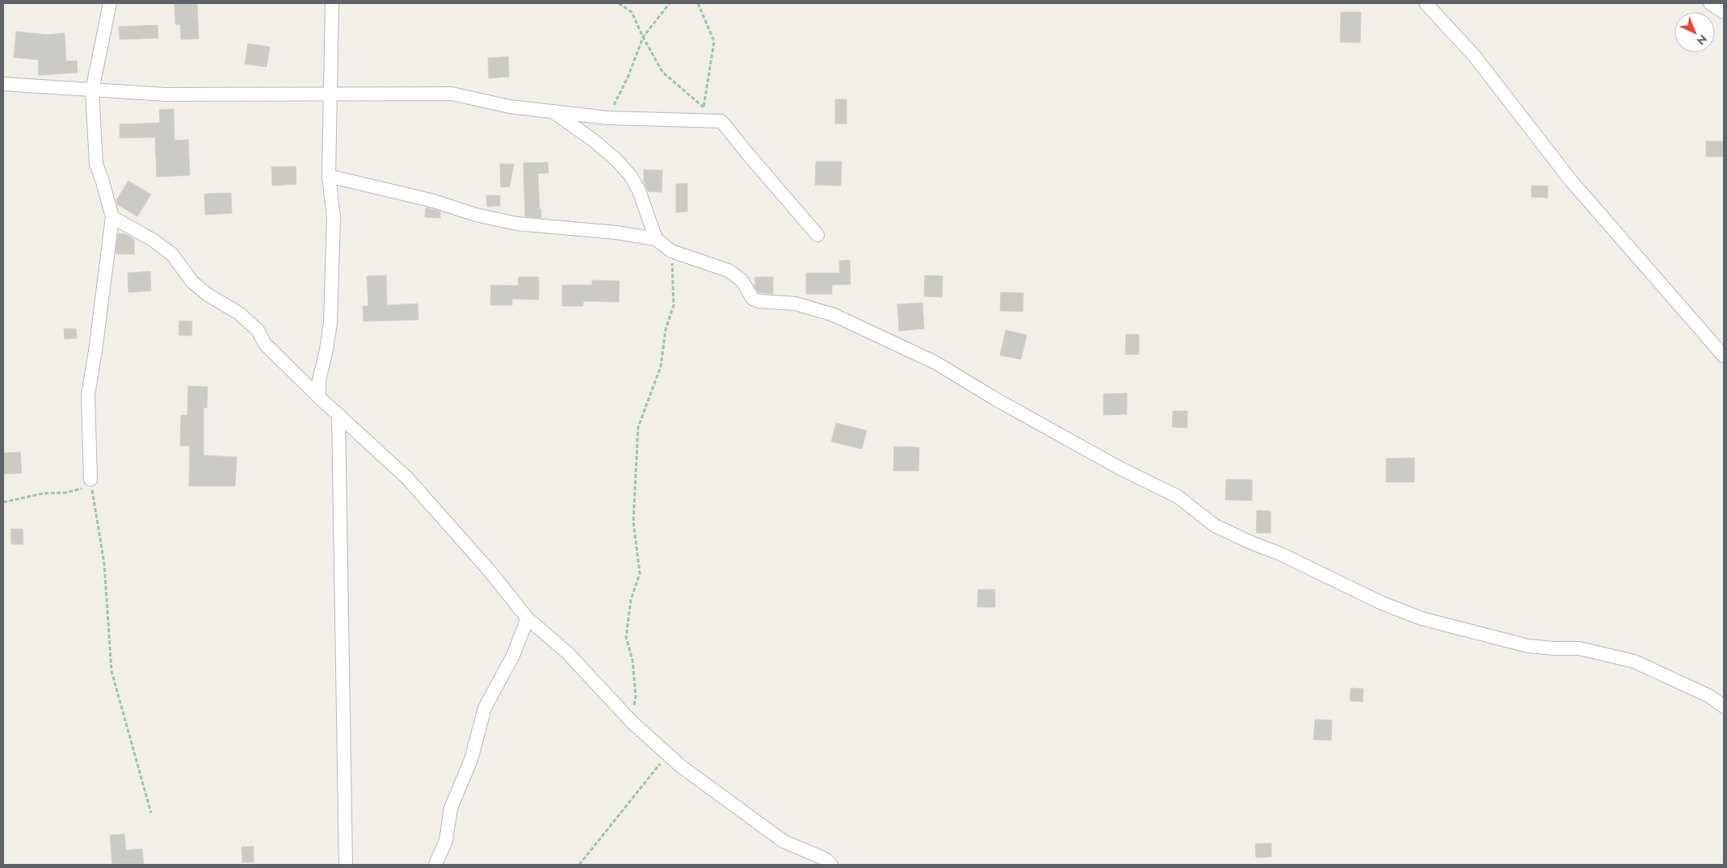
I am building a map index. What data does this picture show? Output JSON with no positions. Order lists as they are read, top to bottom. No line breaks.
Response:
{"north":"bottom right"}
